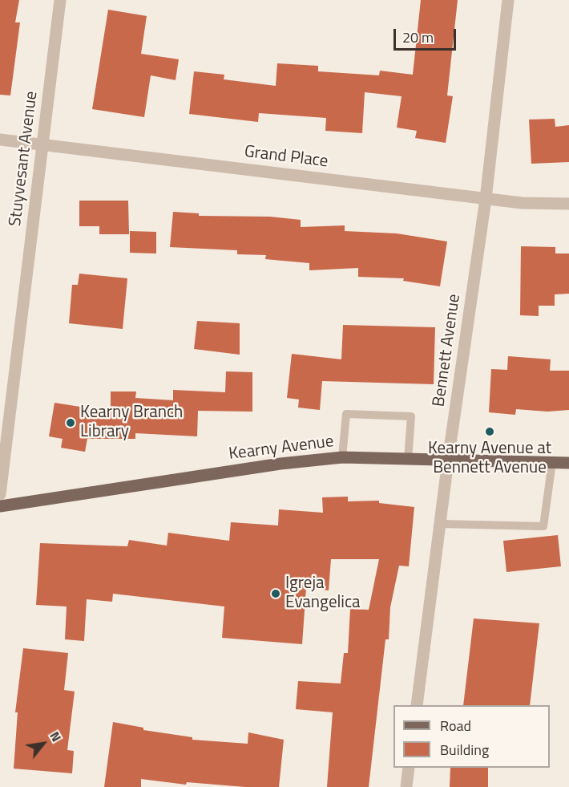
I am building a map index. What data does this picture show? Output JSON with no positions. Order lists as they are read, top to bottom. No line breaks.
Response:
{"streets":{"main road":["Kearny Avenue"],"street":["Grand Place","Stuyvesant Avenue","Bennett Avenue"]},"crossings":[["Grand Place","Stuyvesant Avenue"],["Grand Place","Bennett Avenue"],["Bennett Avenue","Kearny Avenue"]],"places":["Kearny Branch Library","Kearny Avenue at Bennett Avenue","Igreja Evangelica"],"legend":["Road","Building"],"scale_bar":"20 m","north":"top right"}
